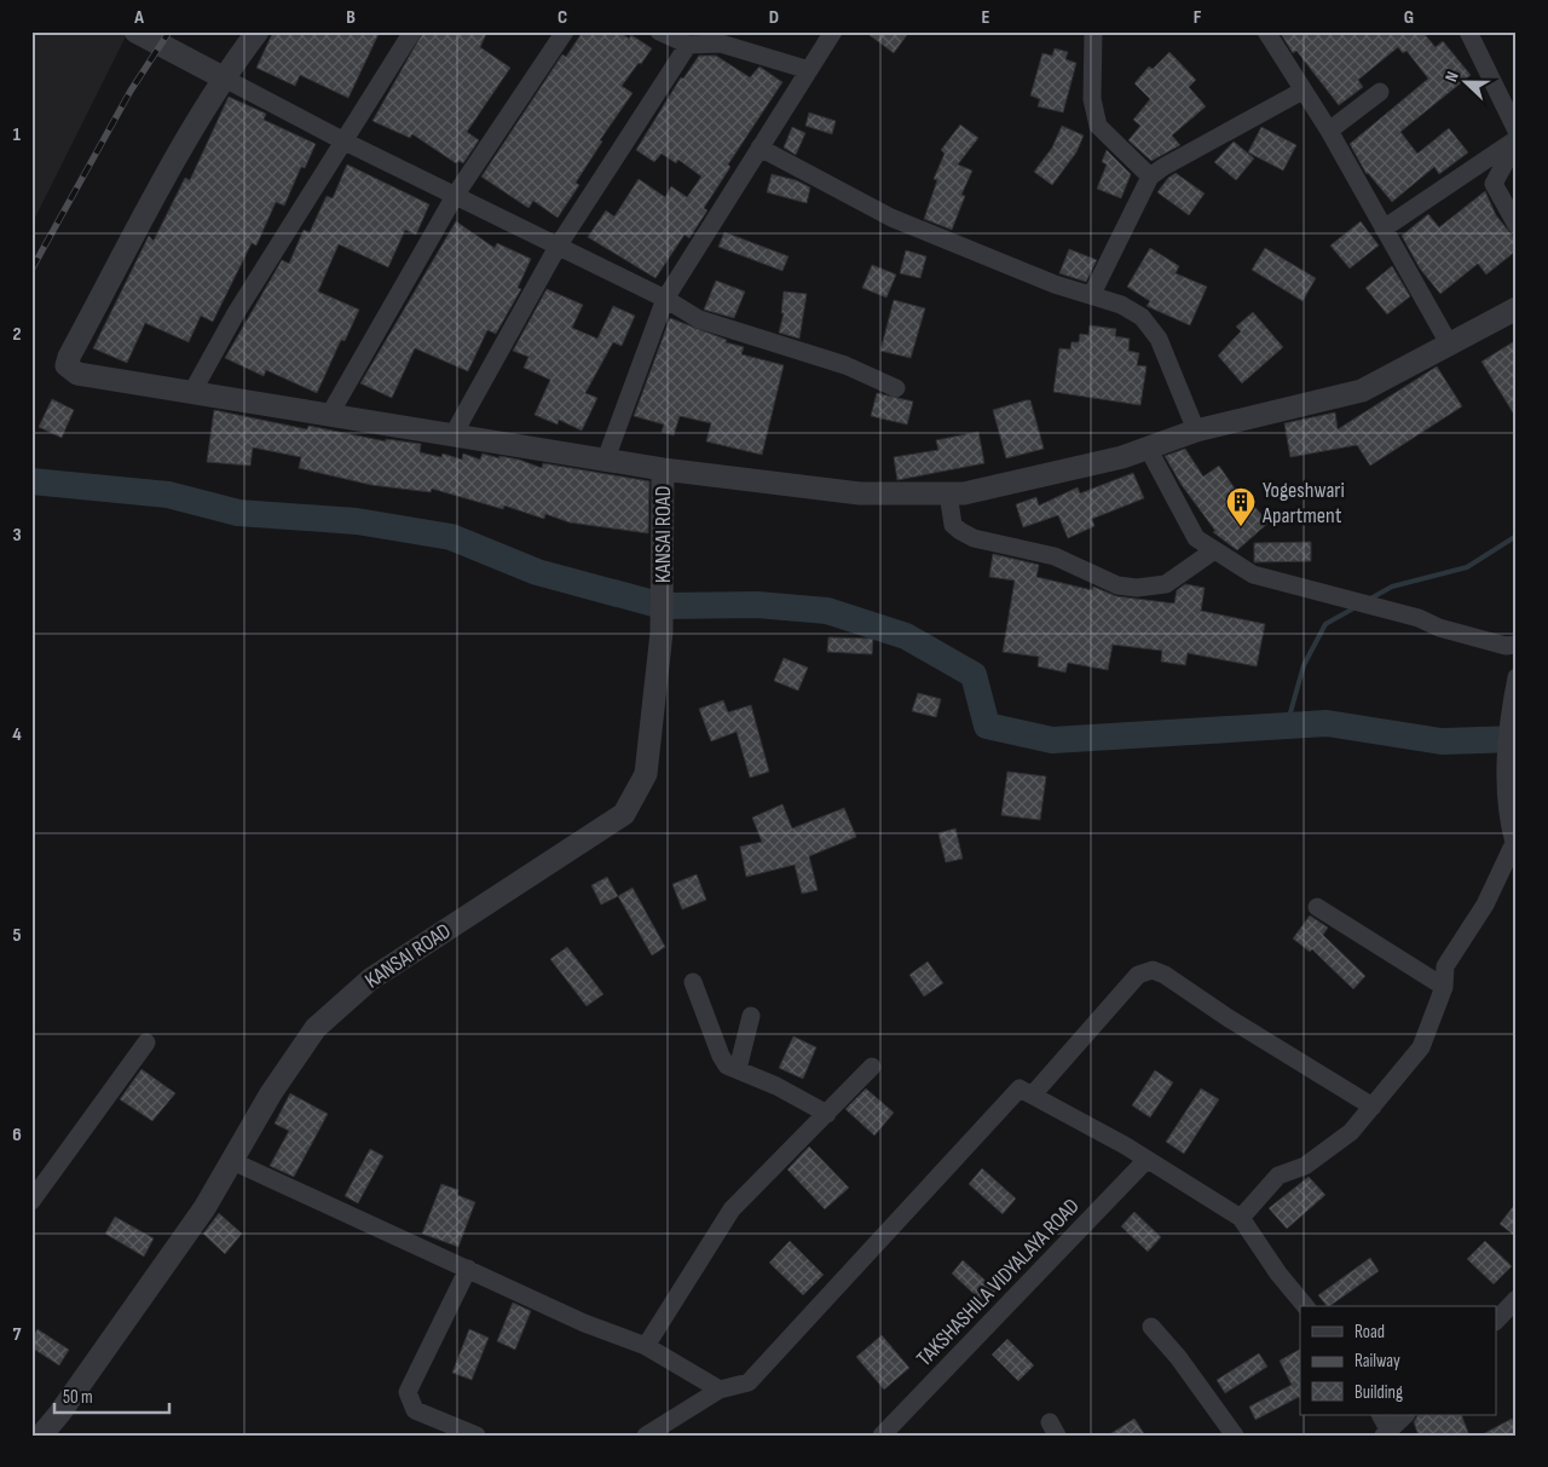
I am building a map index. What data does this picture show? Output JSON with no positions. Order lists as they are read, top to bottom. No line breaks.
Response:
{"streets":{"street":["KANSAI ROAD","TAKSHASHILA VIDYALAYA ROAD"]},"places":{"building":["Yogeshwari Apartment"]},"legend":["Road","Railway","Building"],"scale_bar":"50 m","north":"left","grid":{"columns":["A","B","C","D","E","F","G"],"rows":["1","2","3","4","5","6","7"]}}
